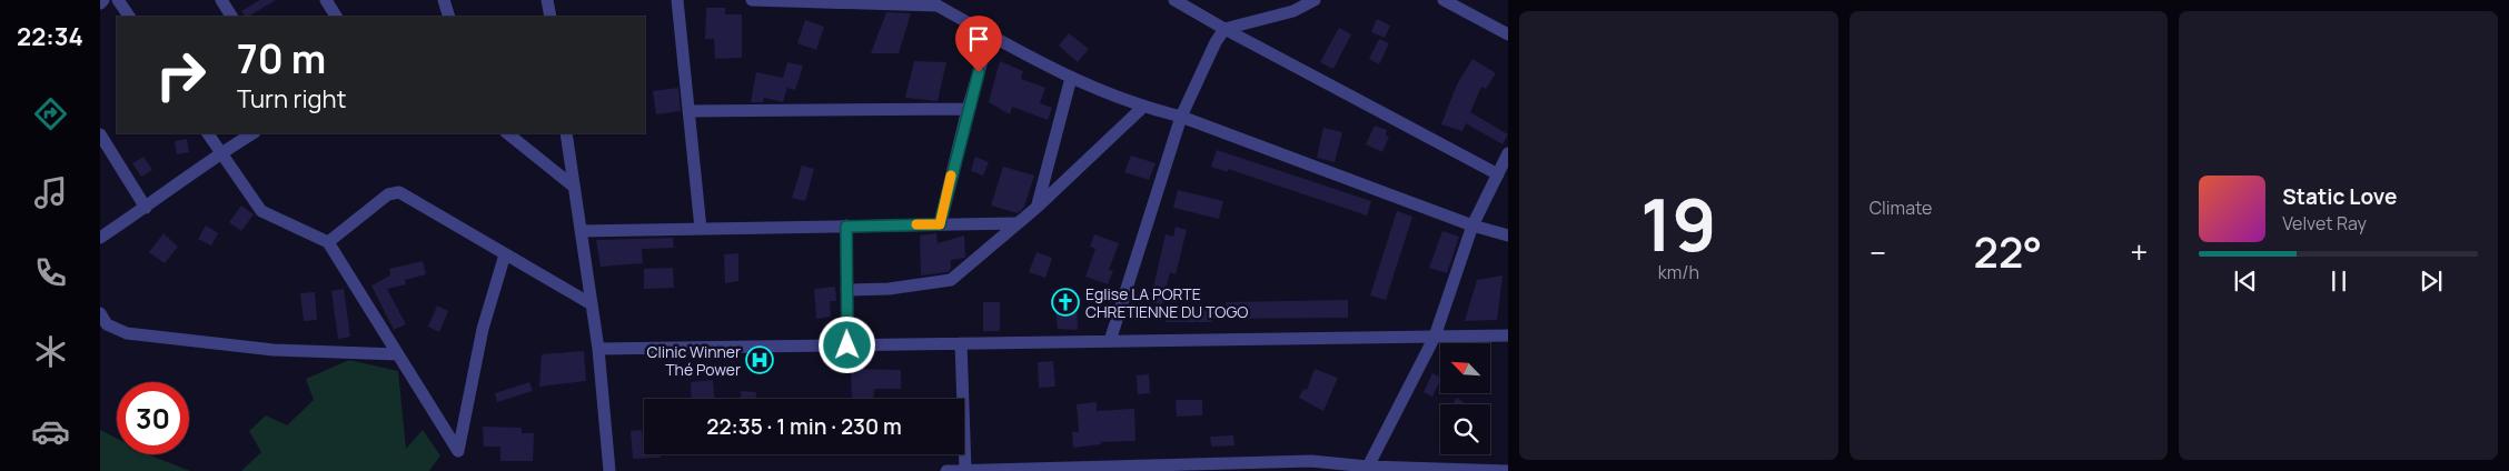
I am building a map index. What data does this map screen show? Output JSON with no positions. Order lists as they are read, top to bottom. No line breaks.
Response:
{"places":{"church":["Eglise LA PORTE CHRETIENNE DU TOGO"],"hospital":["Clinic Winner Thé Power"]},"north":"top left","page":{"tabs":"22:34","tile":[["19","km/h"],"Climate"],"turn":["70 m","Turn right"],"song":["Static Love","Velvet Ray"],"heat":["−","22°","+"],"limit":"30","trip":"22:35 · 1 min · 230 m"}}
